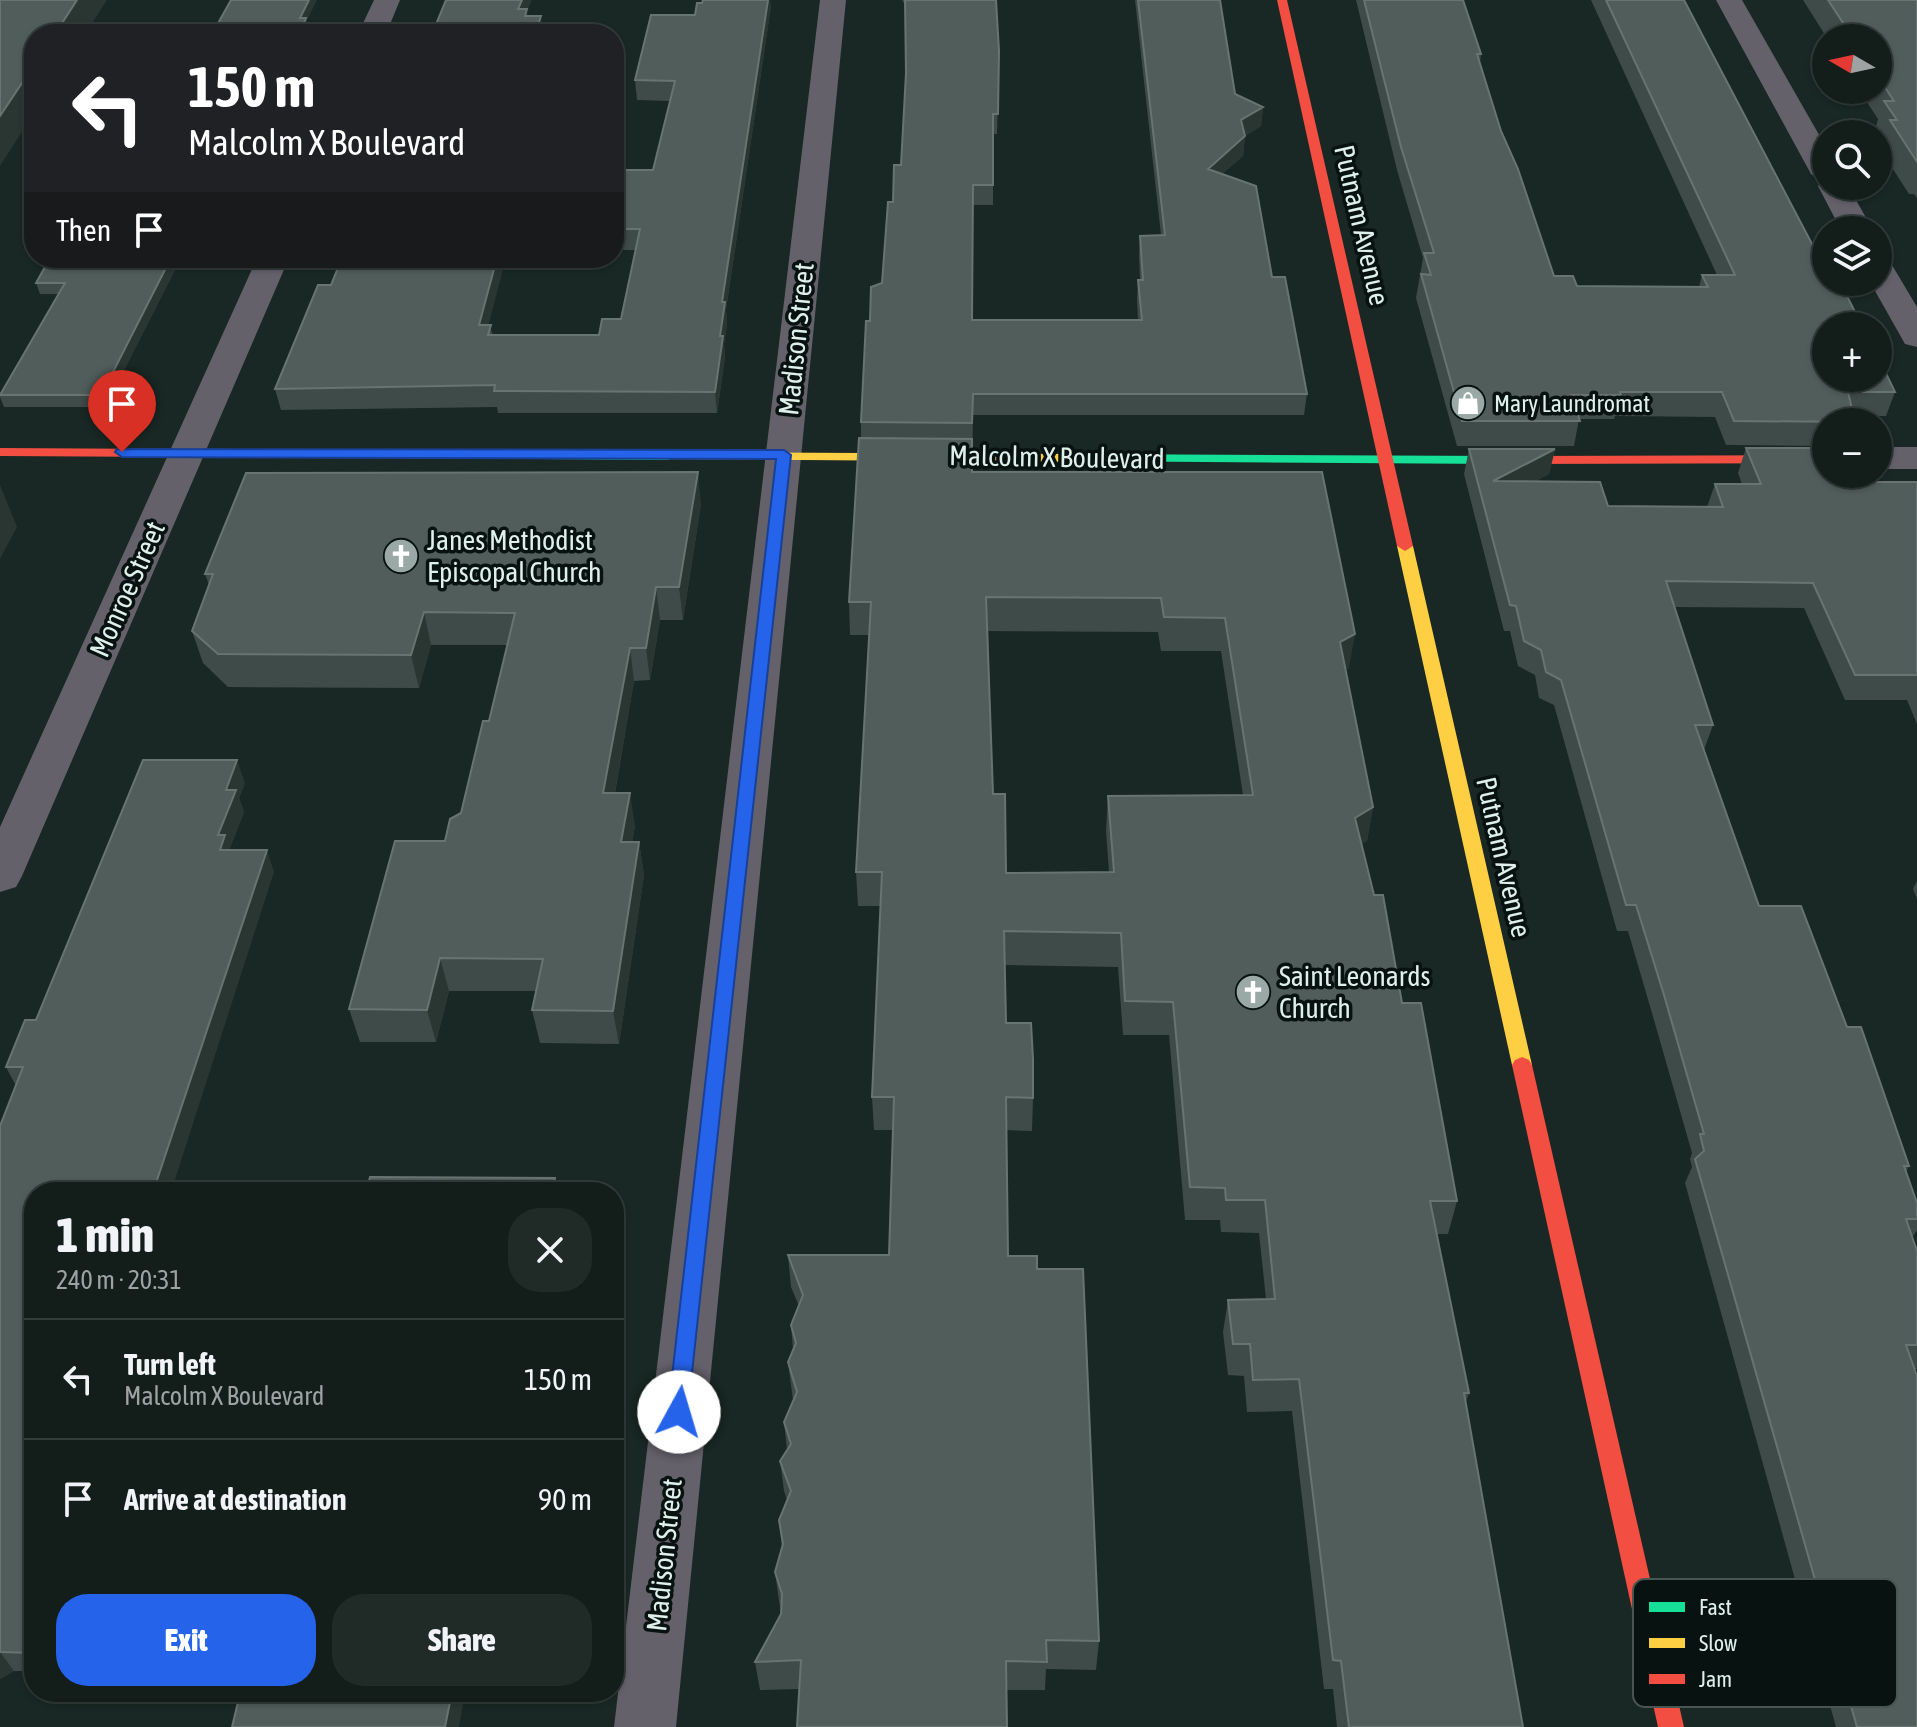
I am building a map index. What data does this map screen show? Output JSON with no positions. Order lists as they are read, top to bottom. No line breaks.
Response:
{"streets":{"street":["Putnam Avenue","Madison Street","Malcolm X Boulevard","Monroe Street"]},"crossings":[["Putnam Avenue","Malcolm X Boulevard"],["Madison Street","Malcolm X Boulevard"],["Malcolm X Boulevard","Monroe Street"]],"places":{"shop":["Mary Laundromat"],"church":["Janes Methodist Episcopal Church","Saint Leonards Church"]},"legend":["Fast","Slow","Jam"],"north":"left","page":{"map_buttons":["+","−"],"turn":["150 m","Malcolm X Boulevard"],"then":"Then","heading":["1 min","240 m · 20:31"],"list":[{"name":"Turn left","note":"Malcolm X Boulevard","value":"150 m"},{"name":"Arrive at destination","value":"90 m"}],"buttons":["Exit","Share"]}}
